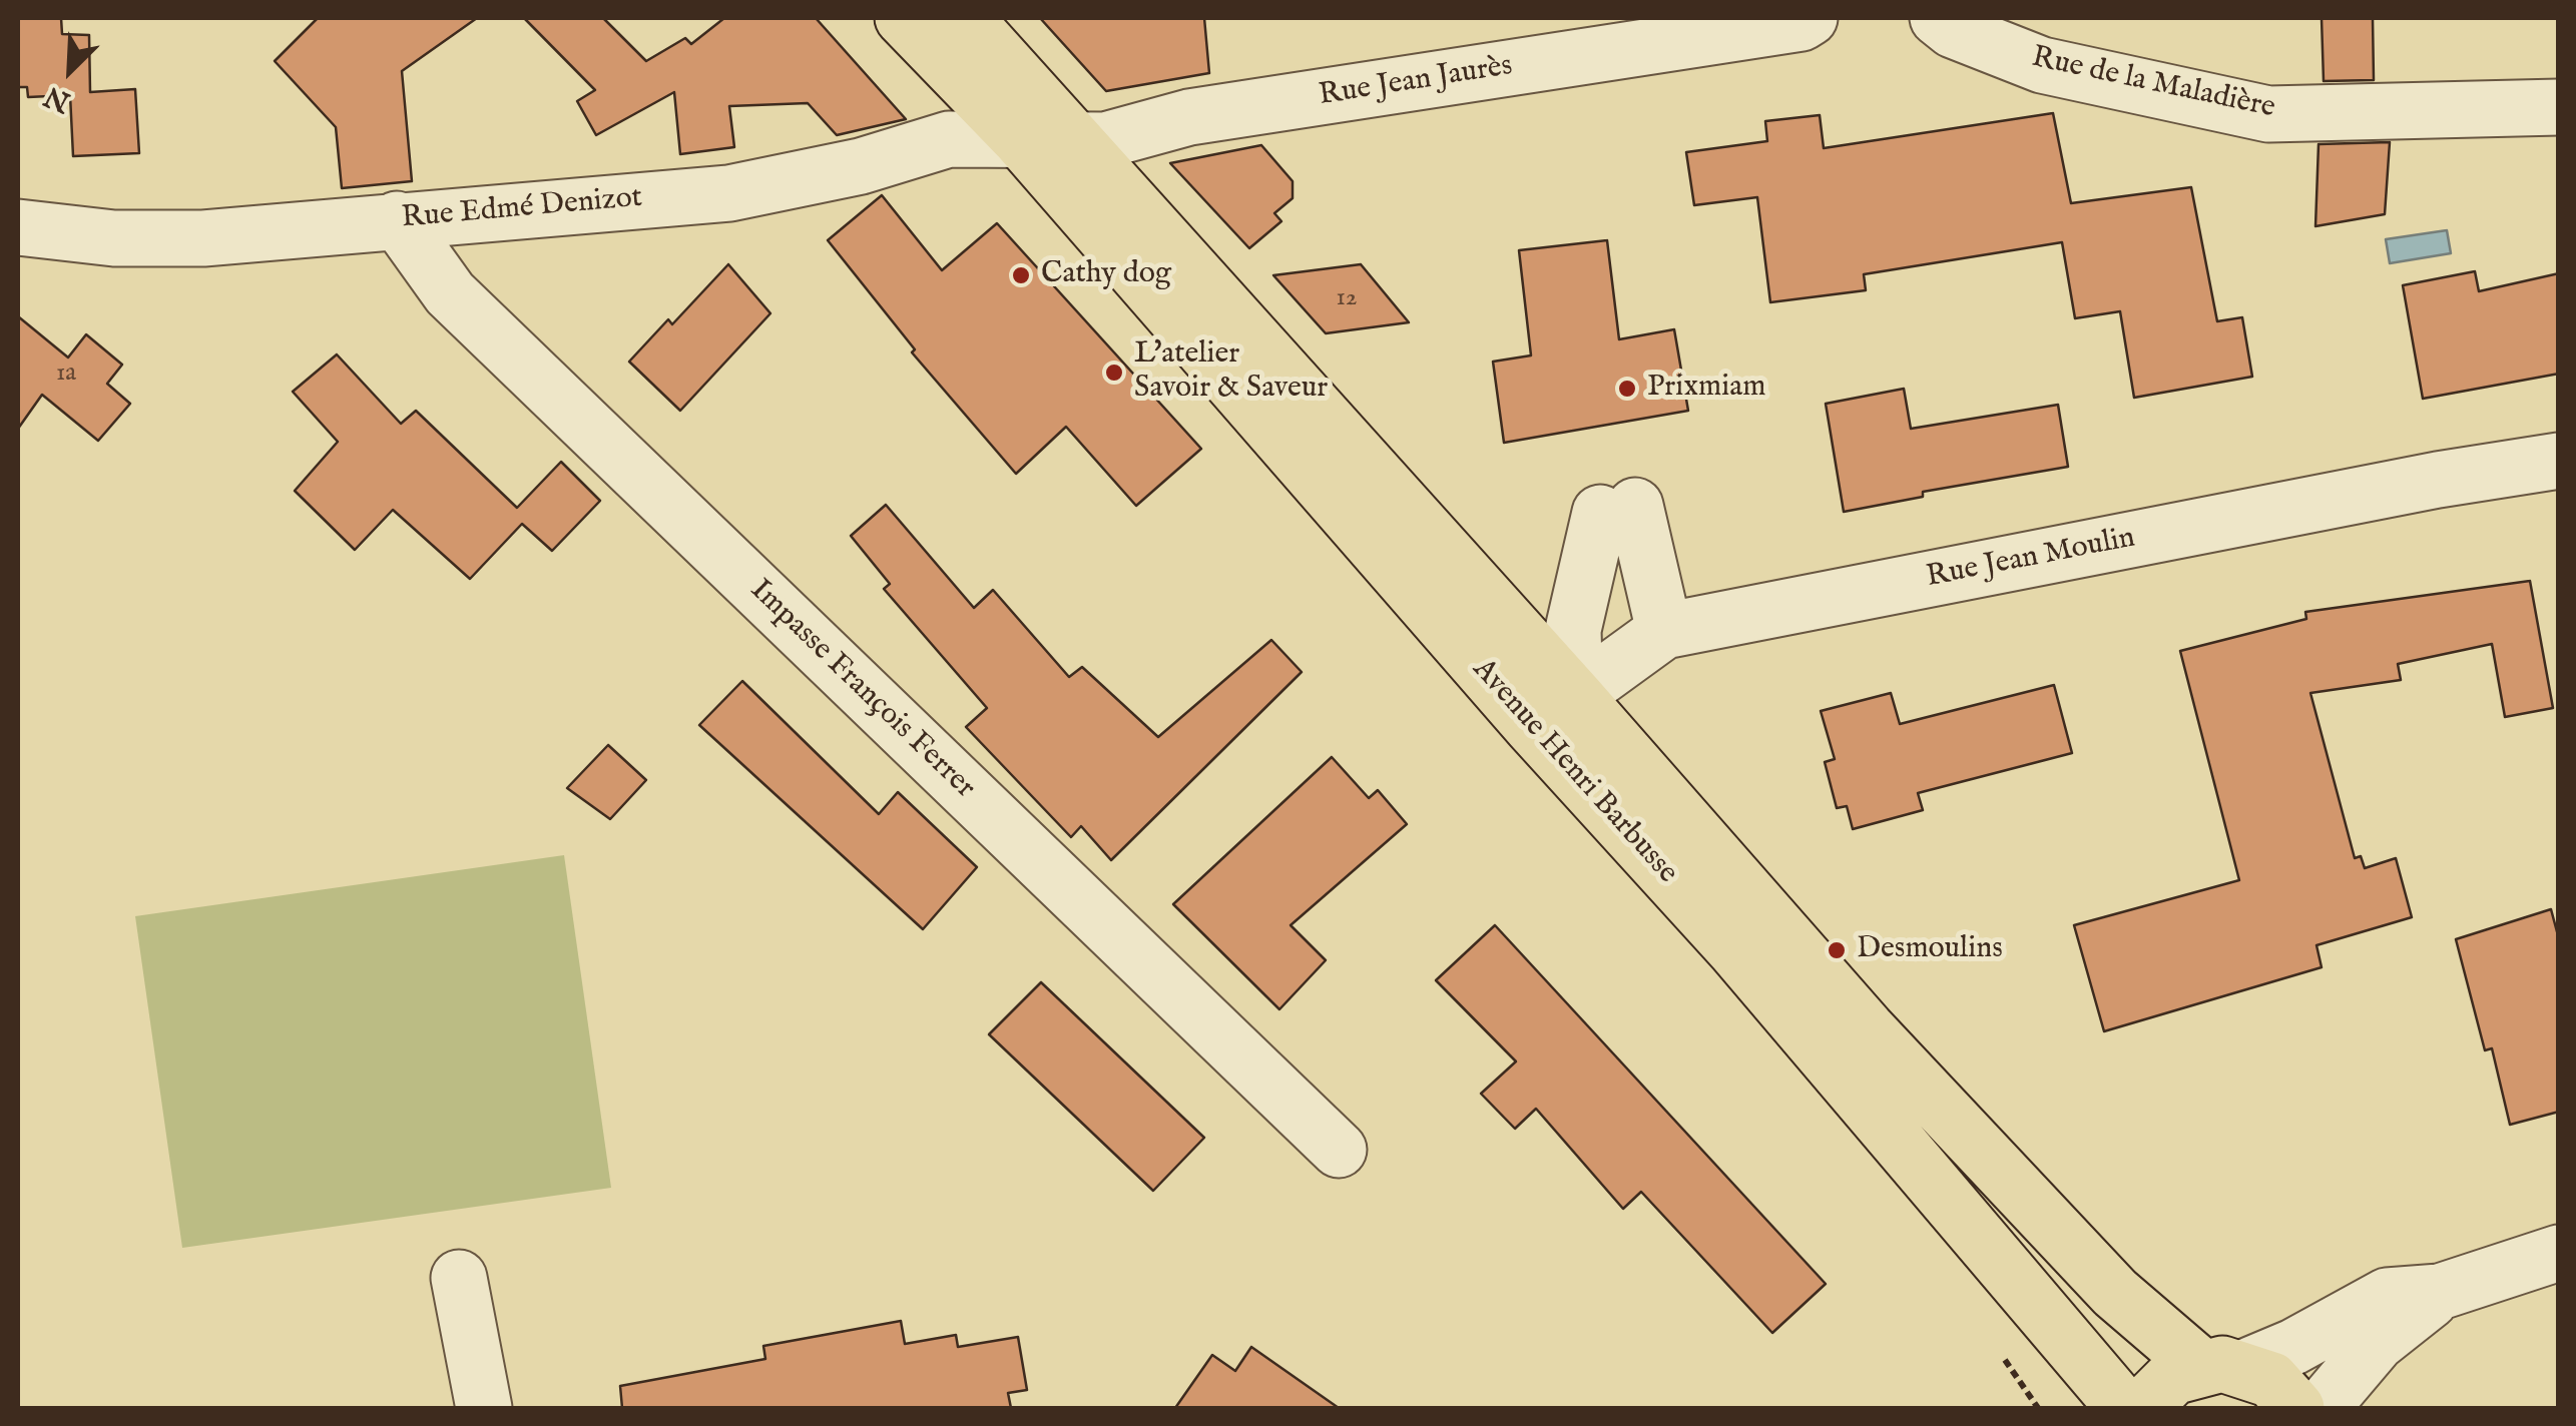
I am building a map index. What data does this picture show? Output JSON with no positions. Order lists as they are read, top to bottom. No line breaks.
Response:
{"streets":{"main road":["Avenue Henri Barbusse"],"street":["Rue Jean Jaurès","Rue de la Maladière","Rue Edmé Denizot","Rue Jean Moulin","Impasse François Ferrer"]},"crossings":[["Rue Jean Jaurès","Rue Edmé Denizot"],["Rue Jean Jaurès","Avenue Henri Barbusse"],["Rue Edmé Denizot","Impasse François Ferrer"],["Rue Edmé Denizot","Avenue Henri Barbusse"],["Rue Jean Moulin","Avenue Henri Barbusse"]],"places":["Cathy dog","L'atelier Savoir & Saveur","Prixmiam","Desmoulins"],"house_numbers":["12","1a"],"north":"bottom left"}
